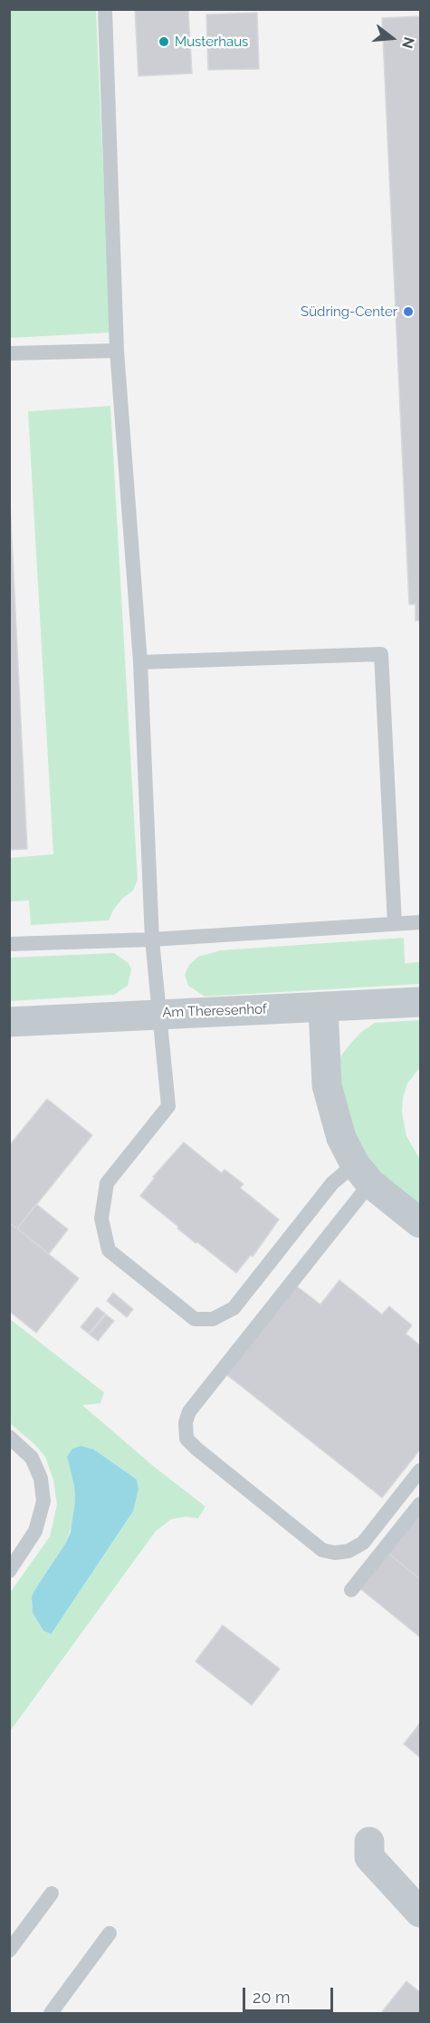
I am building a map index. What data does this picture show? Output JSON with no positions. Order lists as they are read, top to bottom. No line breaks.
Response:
{"streets":{"street":["Am Theresenhof"]},"places":["Musterhaus","Südring-Center"],"scale_bar":"20 m","north":"right"}
